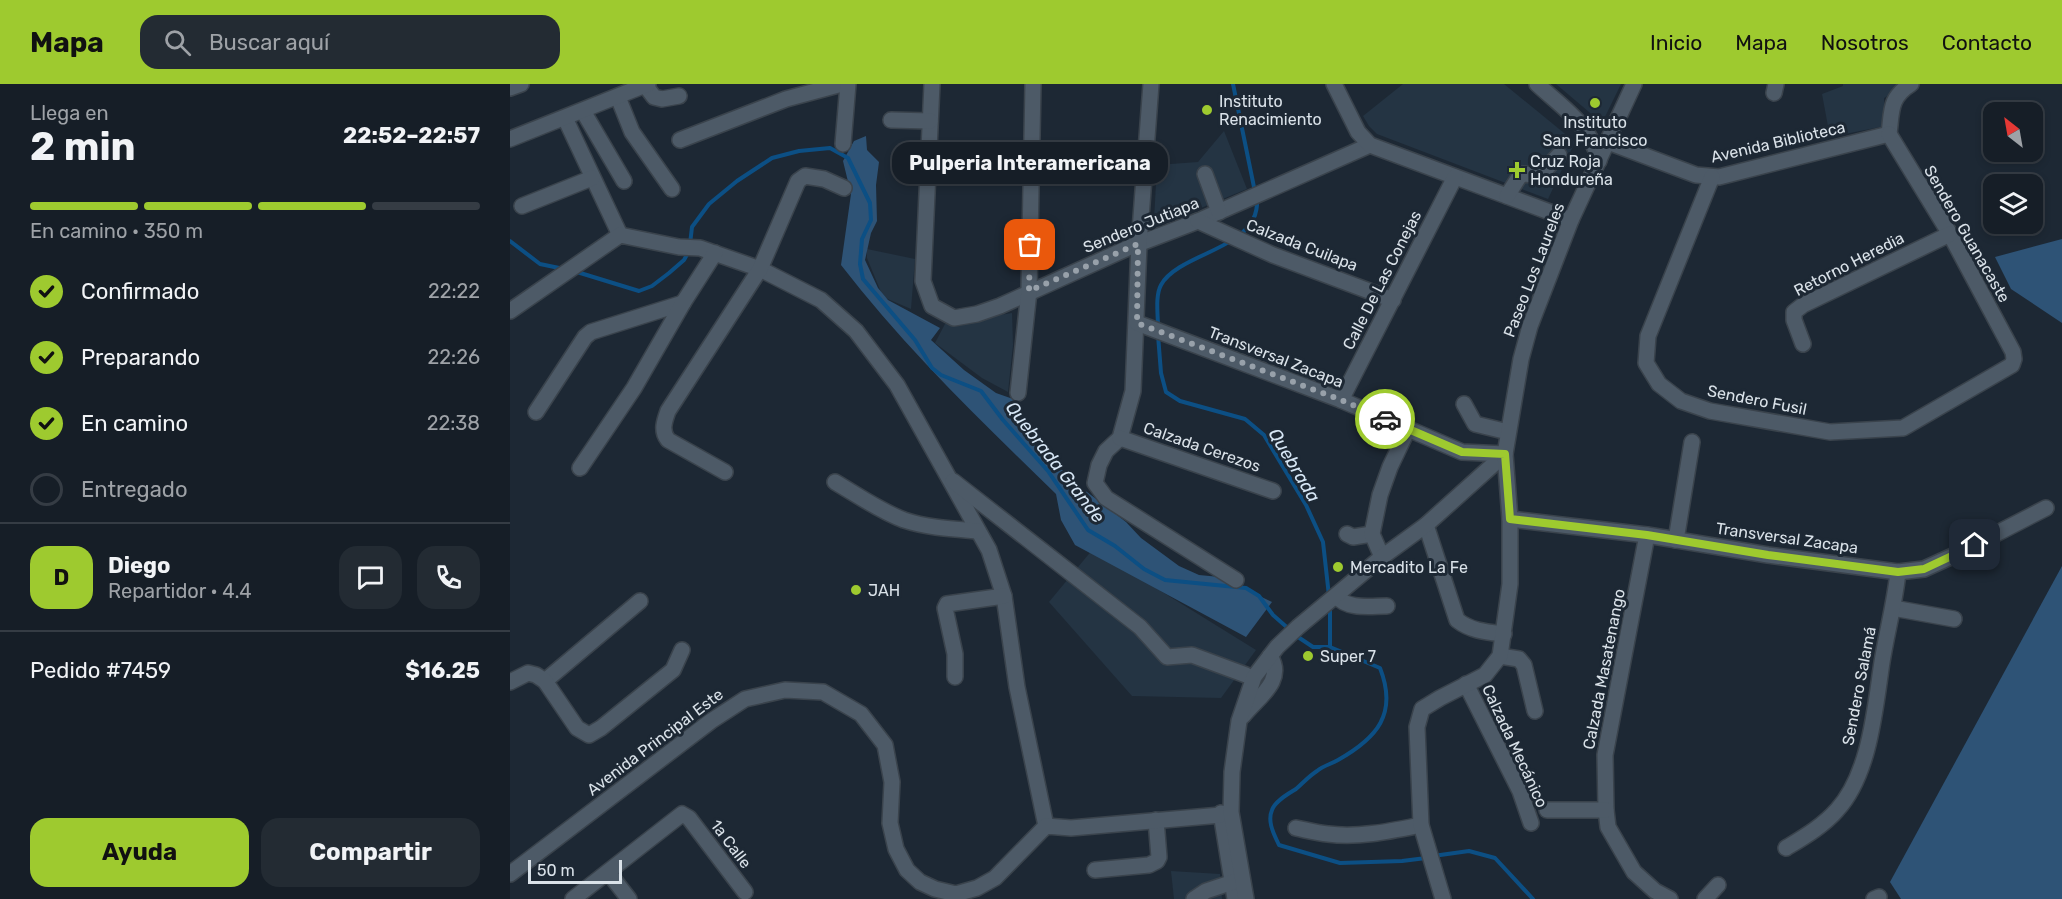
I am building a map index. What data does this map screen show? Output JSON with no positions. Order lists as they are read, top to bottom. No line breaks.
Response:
{"streets":{"street":["Avenida Biblioteca","Sendero Jutiapa","Sendero Guanacaste","Calzada Cuilapa","Retorno Heredia","Paseo Los Laureles","Calle De Las Conejas","Transversal Zacapa","Sendero Fusil","Calzada Cerezos","Calzada Masatenango","Sendero Salamá","Avenida Principal Este","Calzada Mecánico","1a Calle"]},"crossings":[["Avenida Biblioteca","Sendero Guanacaste"],["Avenida Biblioteca","Paseo Los Laureles"],["Avenida Biblioteca","Sendero Fusil"],["Sendero Jutiapa","Calzada Cuilapa"],["Sendero Guanacaste","Retorno Heredia"],["Sendero Guanacaste","Sendero Fusil"],["Calzada Cuilapa","Calle De Las Conejas"],["Paseo Los Laureles","Transversal Zacapa"],["Calle De Las Conejas","Transversal Zacapa"],["Transversal Zacapa","Calzada Masatenango"],["Transversal Zacapa","Sendero Salamá"],["Calzada Masatenango","Calzada Mecánico"]],"water":["Quebrada Grande","Quebrada"],"places":{"other":["Instituto San Francisco","Instituto Renacimiento","Pulperia Interamericana","Mercadito La Fe","JAH","Super 7"],"health":["Cruz Roja Hondureña"]},"scale_bar":"50 m","north":"top left","page":{"header":"Mapa","search":"Buscar aquí","nav":["Inicio","Mapa","Nosotros","Contacto"],"heading":["2 min","Llega en","22:52–22:57"],"panel":["Diego","Repartidor · 4.4","Pedido #7459","$16.25"],"bubble":"Pulperia Interamericana","bar":"En camino · 350 m","list":[["Confirmado","22:22"],["Preparando","22:26"],["En camino","22:38"],"Entregado"],"round":"D","buttons":["Ayuda","Compartir"],"scale":"50 m"}}
